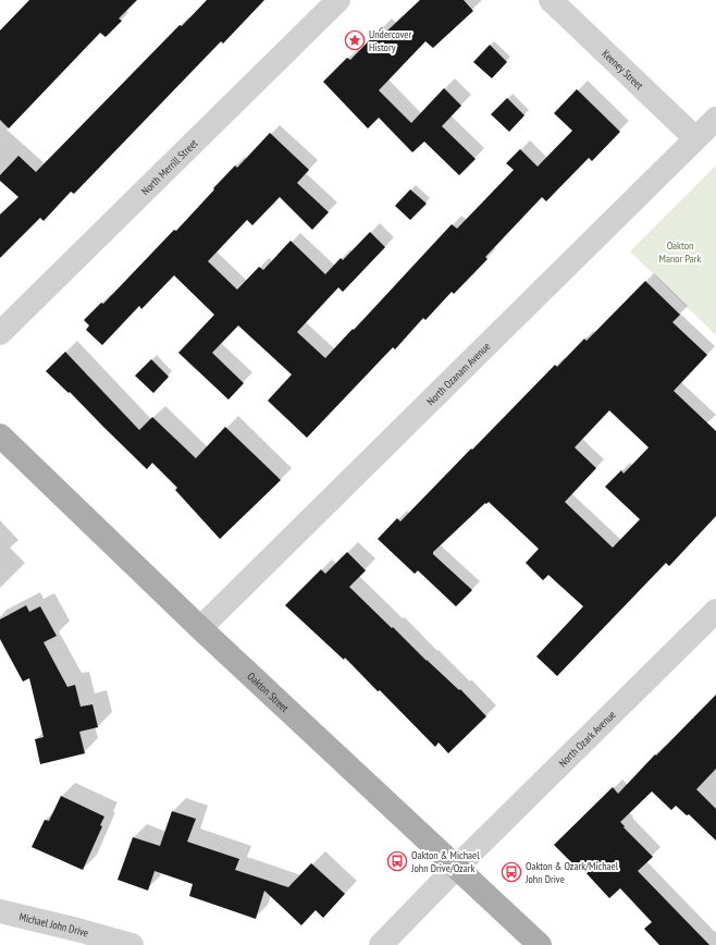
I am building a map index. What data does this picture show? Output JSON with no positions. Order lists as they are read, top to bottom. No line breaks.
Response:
{"streets":{"main road":["Oakton Street"],"street":["Keeney Street","North Merrill Street","North Ozanam Avenue","North Ozark Avenue","Michael John Drive"]},"crossings":[["Keeney Street","North Ozanam Avenue"],["North Ozanam Avenue","Oakton Street"],["Oakton Street","North Ozark Avenue"]],"parks":["Oakton Manor Park"],"places":{"place":["Undercover History"],"bus stop":["Oakton & Michael John Drive/Ozark","Oakton & Ozark/Michael John Drive"]}}
